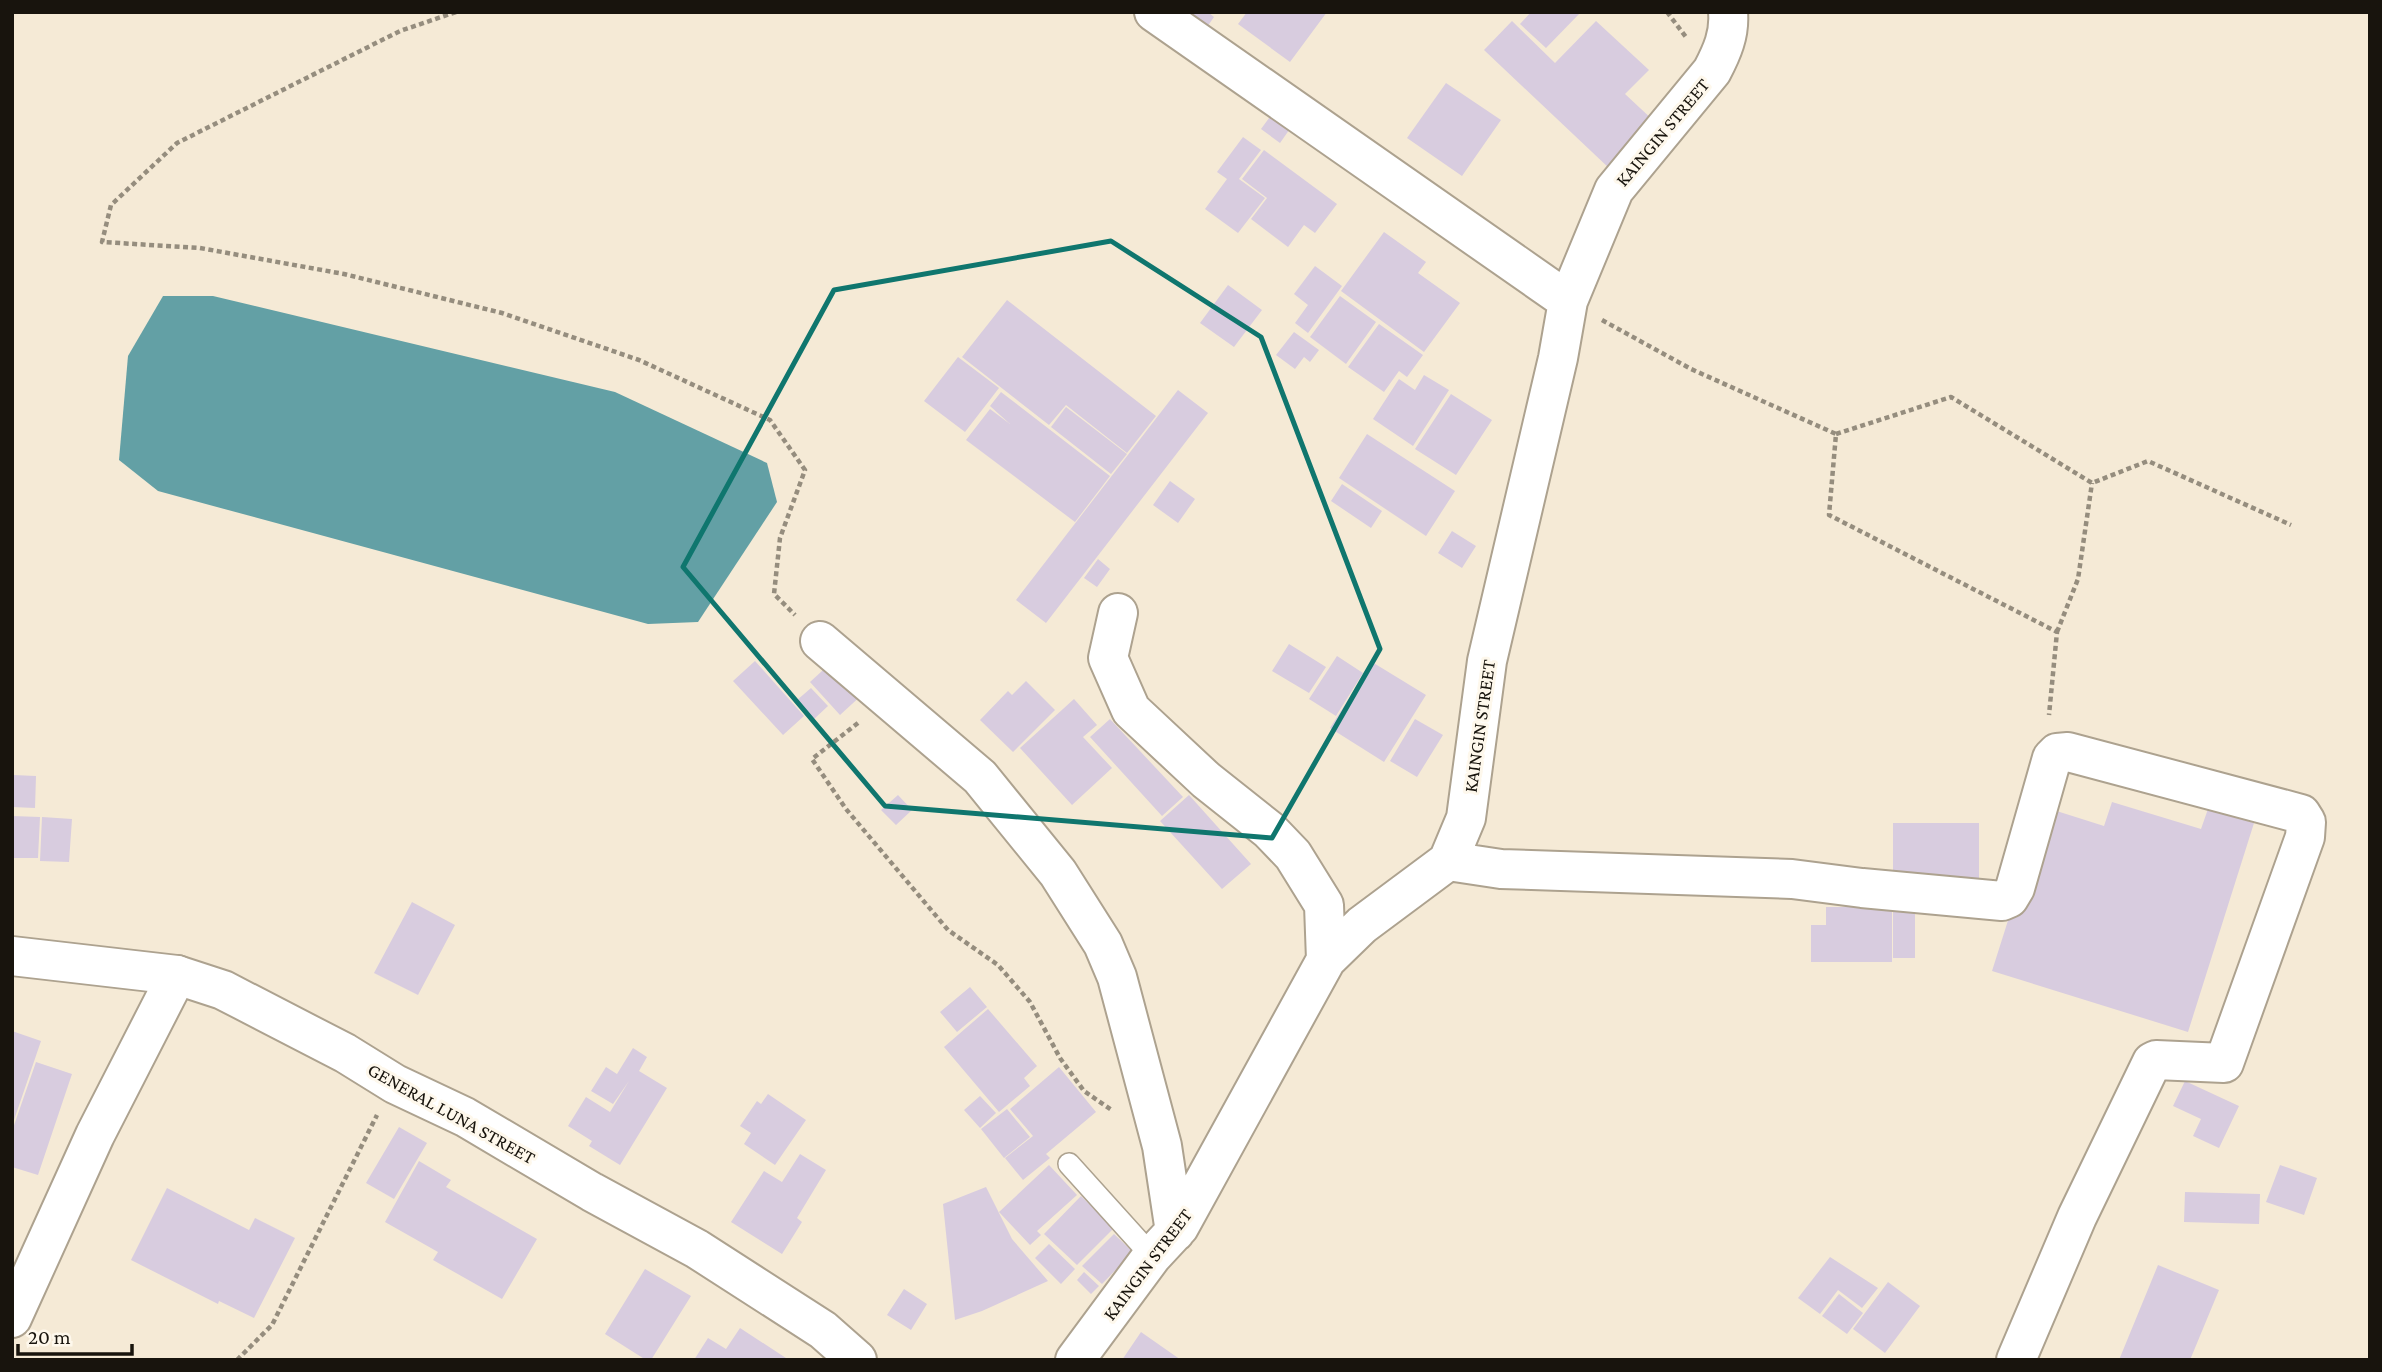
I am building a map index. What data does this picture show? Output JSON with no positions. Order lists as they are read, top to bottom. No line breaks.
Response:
{"streets":{"street":["KAINGIN STREET","GENERAL LUNA STREET"]},"scale_bar":"20 m"}
